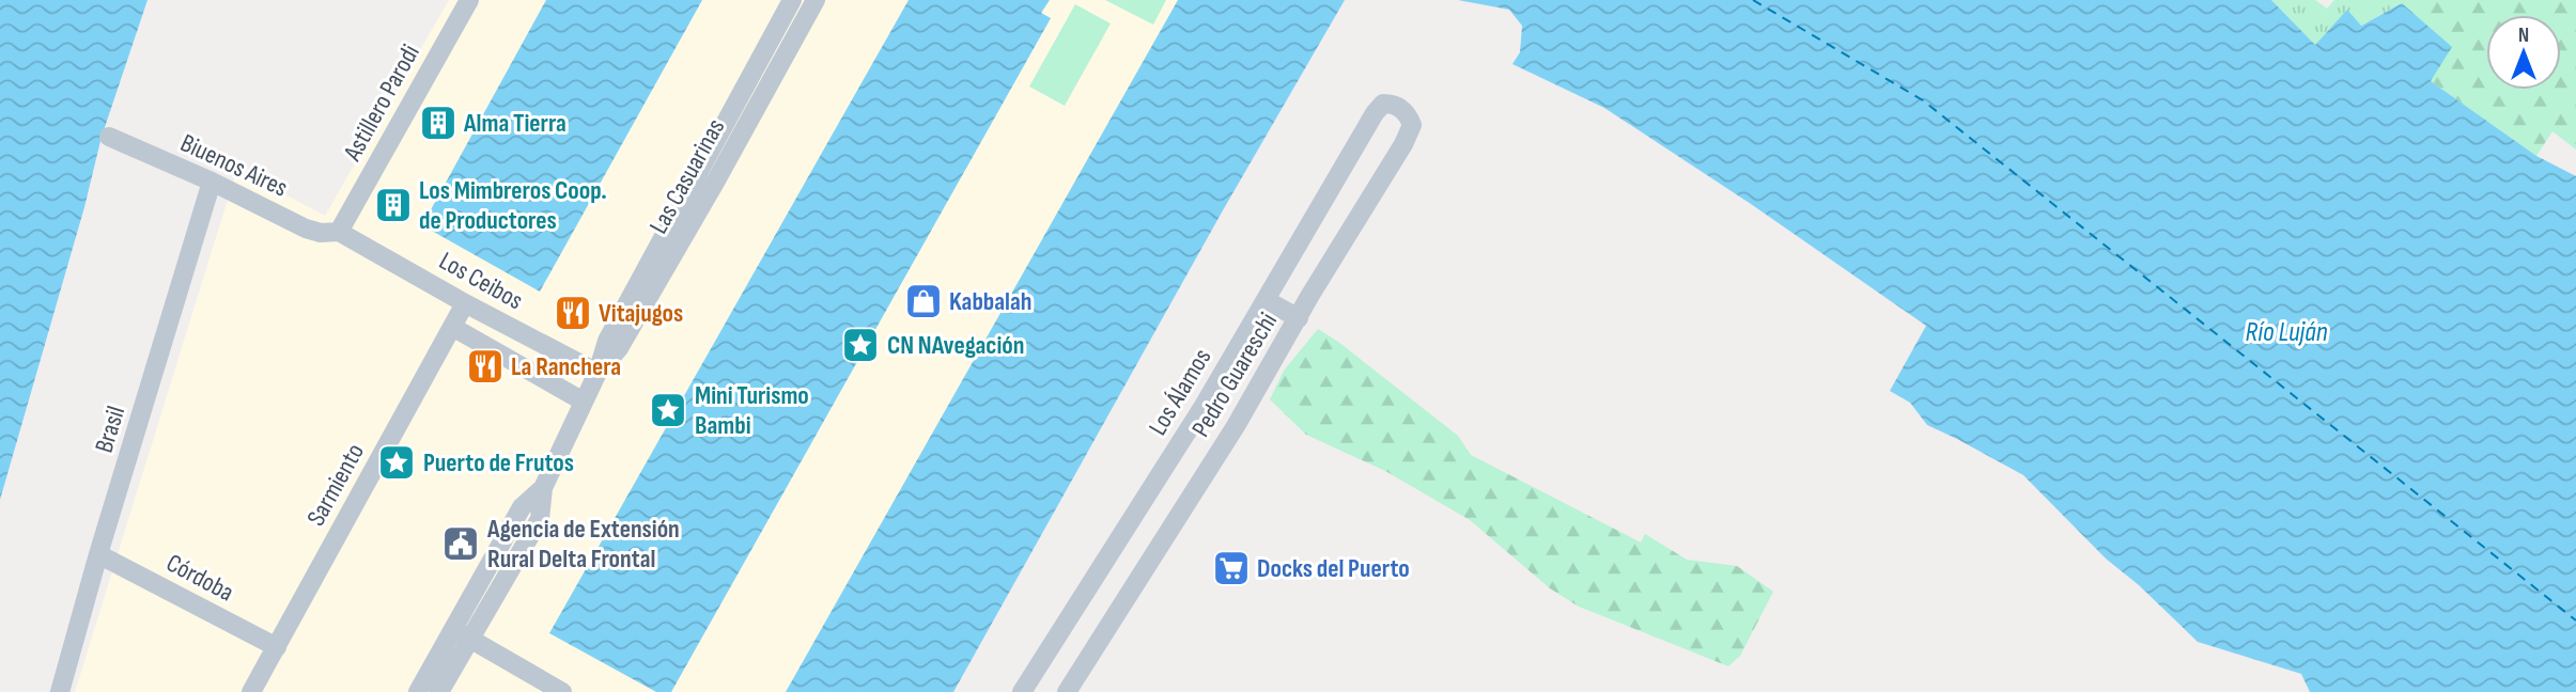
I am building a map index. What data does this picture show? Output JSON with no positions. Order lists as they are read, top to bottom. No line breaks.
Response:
{"streets":{"street":["Astillero Parodi","Biuenos Aires","Las Casuarinas","Los Ceibos","Pedro Guareschi","Los Álamos","Brasil","Sarmiento","Córdoba"]},"crossings":[["Astillero Parodi","Biuenos Aires"],["Astillero Parodi","Los Ceibos"],["Biuenos Aires","Los Ceibos"],["Biuenos Aires","Brasil"],["Las Casuarinas","Los Ceibos"],["Los Ceibos","Sarmiento"],["Pedro Guareschi","Los Álamos"],["Brasil","Córdoba"],["Sarmiento","Córdoba"]],"water":["Río Luján"],"places":{"building":["Alma Tierra","Los Mimbreros Coop. de Productores"],"shop":["Kabbalah"],"restaurant":["Vitajugos","La Ranchera"],"place":["CN NAvegación","Mini Turismo Bambi","Puerto de Frutos"],"public building":["Agencia de Extensión Rural Delta Frontal"],"supermarket":["Docks del Puerto"]},"north":"top"}
